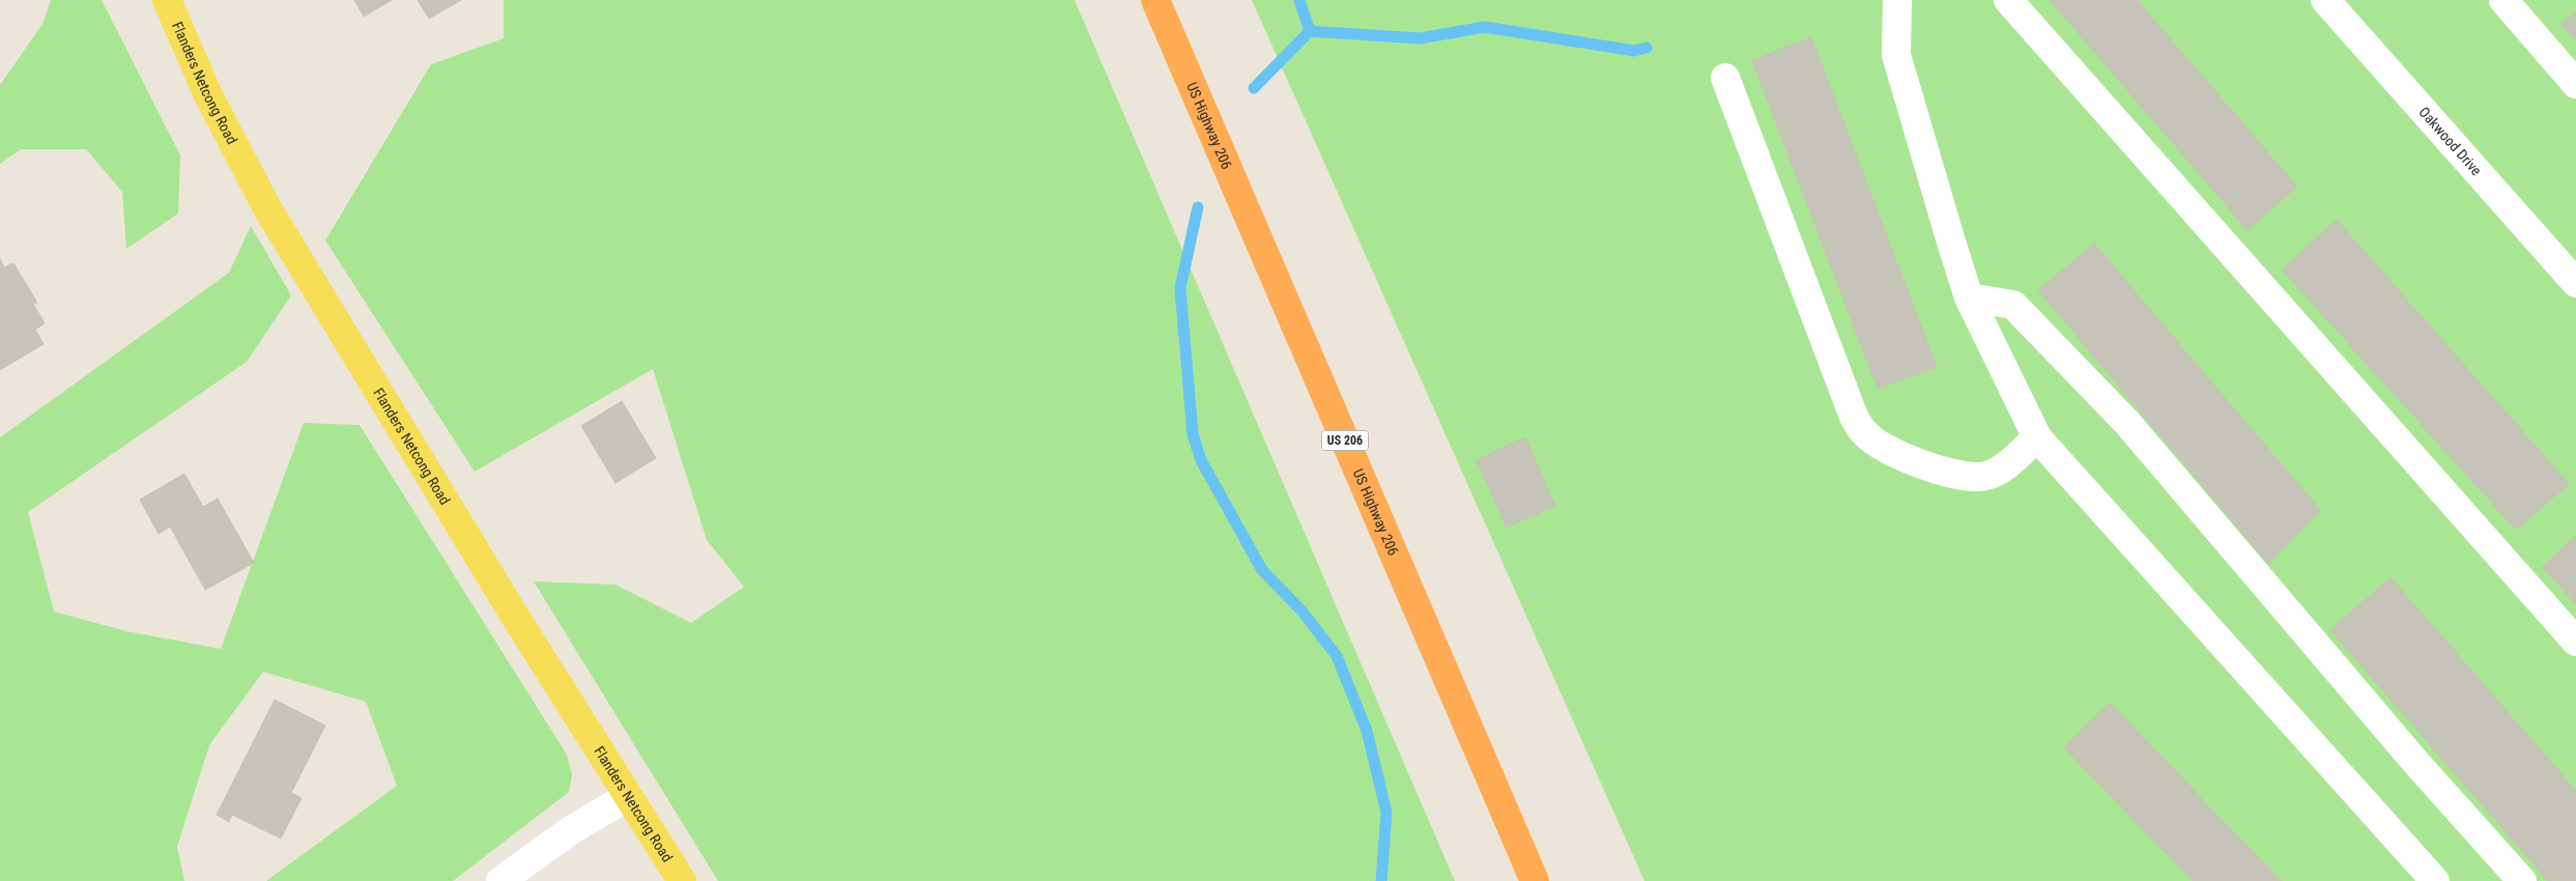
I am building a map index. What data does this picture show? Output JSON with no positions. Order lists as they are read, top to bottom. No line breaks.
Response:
{"streets":{"highway":["US Highway 206","US 206"],"main road":["Flanders Netcong Road"],"street":["Oakwood Drive"]}}
